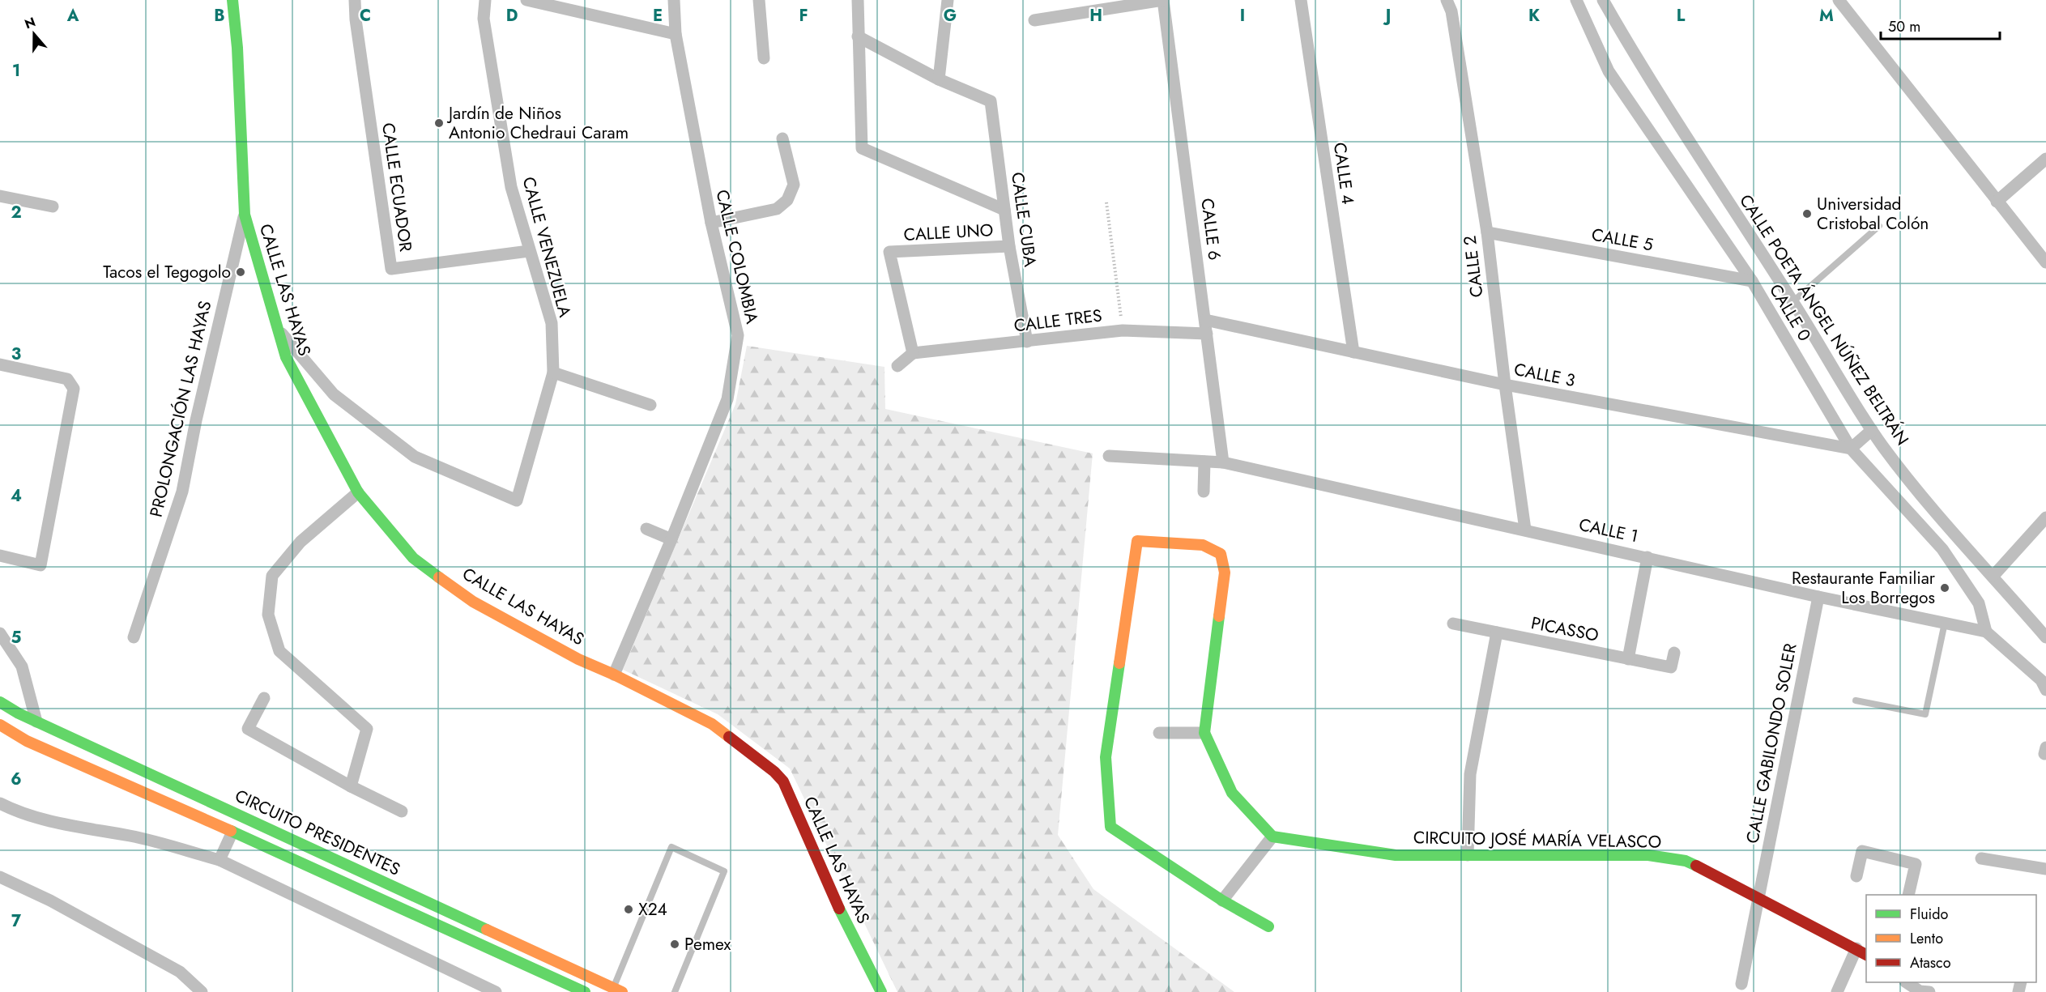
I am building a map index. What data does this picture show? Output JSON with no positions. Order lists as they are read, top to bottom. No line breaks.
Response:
{"streets":{"street":["CALLE 4","CALLE ECUADOR","CALLE CUBA","CALLE 6","CALLE UNO","CALLE 5","CALLE VENEZUELA","CALLE COLOMBIA","CALLE 2","CALLE LAS HAYAS","CALLE 0","CALLE POETA ÁNGEL NÚÑEZ BELTRÁN","CALLE TRES","CALLE 3","PROLONGACIÓN LAS HAYAS","CALLE 1","PICASSO","CALLE GABILONDO SOLER","CIRCUITO PRESIDENTES","CIRCUITO JOSÉ MARÍA VELASCO"]},"crossings":[["CALLE 4","CALLE 3"],["CALLE ECUADOR","CALLE VENEZUELA"],["CALLE CUBA","CALLE UNO"],["CALLE CUBA","CALLE TRES"],["CALLE 6","CALLE TRES"],["CALLE 6","CALLE 3"],["CALLE 6","CALLE 1"],["CALLE UNO","CALLE TRES"],["CALLE 5","CALLE 2"],["CALLE 5","CALLE 0"],["CALLE VENEZUELA","CALLE LAS HAYAS"],["CALLE COLOMBIA","CALLE LAS HAYAS"],["CALLE 2","CALLE 3"],["CALLE 2","CALLE 1"],["CALLE LAS HAYAS","PROLONGACIÓN LAS HAYAS"],["CALLE 0","CALLE 3"],["CALLE 0","CALLE 1"],["CALLE 1","CALLE GABILONDO SOLER"],["CALLE GABILONDO SOLER","CIRCUITO JOSÉ MARÍA VELASCO"]],"places":["Jardín de Niños Antonio Chedraui Caram","Universidad Cristobal Colón","Tacos el Tegogolo","Restaurante Familiar Los Borregos","X24","Pemex"],"legend":["Fluido","Lento","Atasco"],"scale_bar":"50 m","north":"top","grid":{"columns":["A","B","C","D","E","F","G","H","I","J","K","L","M"],"rows":["1","2","3","4","5","6","7"]}}
